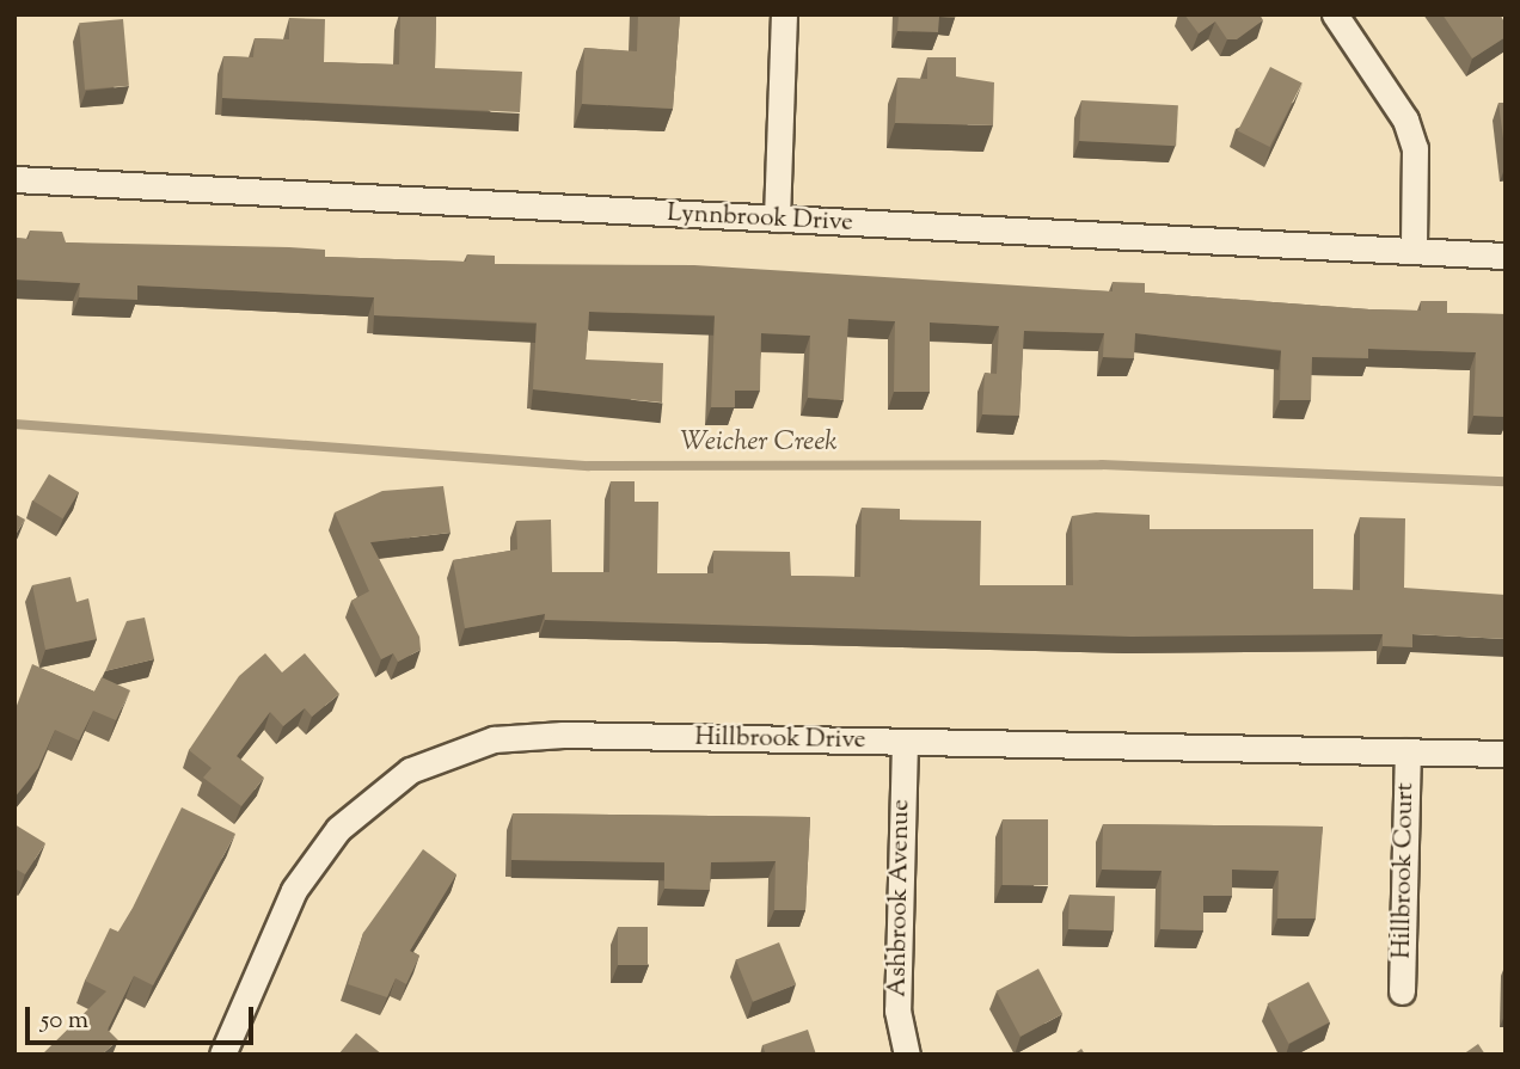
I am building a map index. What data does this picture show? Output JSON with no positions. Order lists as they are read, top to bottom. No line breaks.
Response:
{"streets":{"street":["Lynnbrook Drive","Hillbrook Drive","Hillbrook Court","Ashbrook Avenue"]},"crossings":[["Hillbrook Drive","Hillbrook Court"],["Hillbrook Drive","Ashbrook Avenue"]],"water":["Weicher Creek"],"scale_bar":"50 m"}
